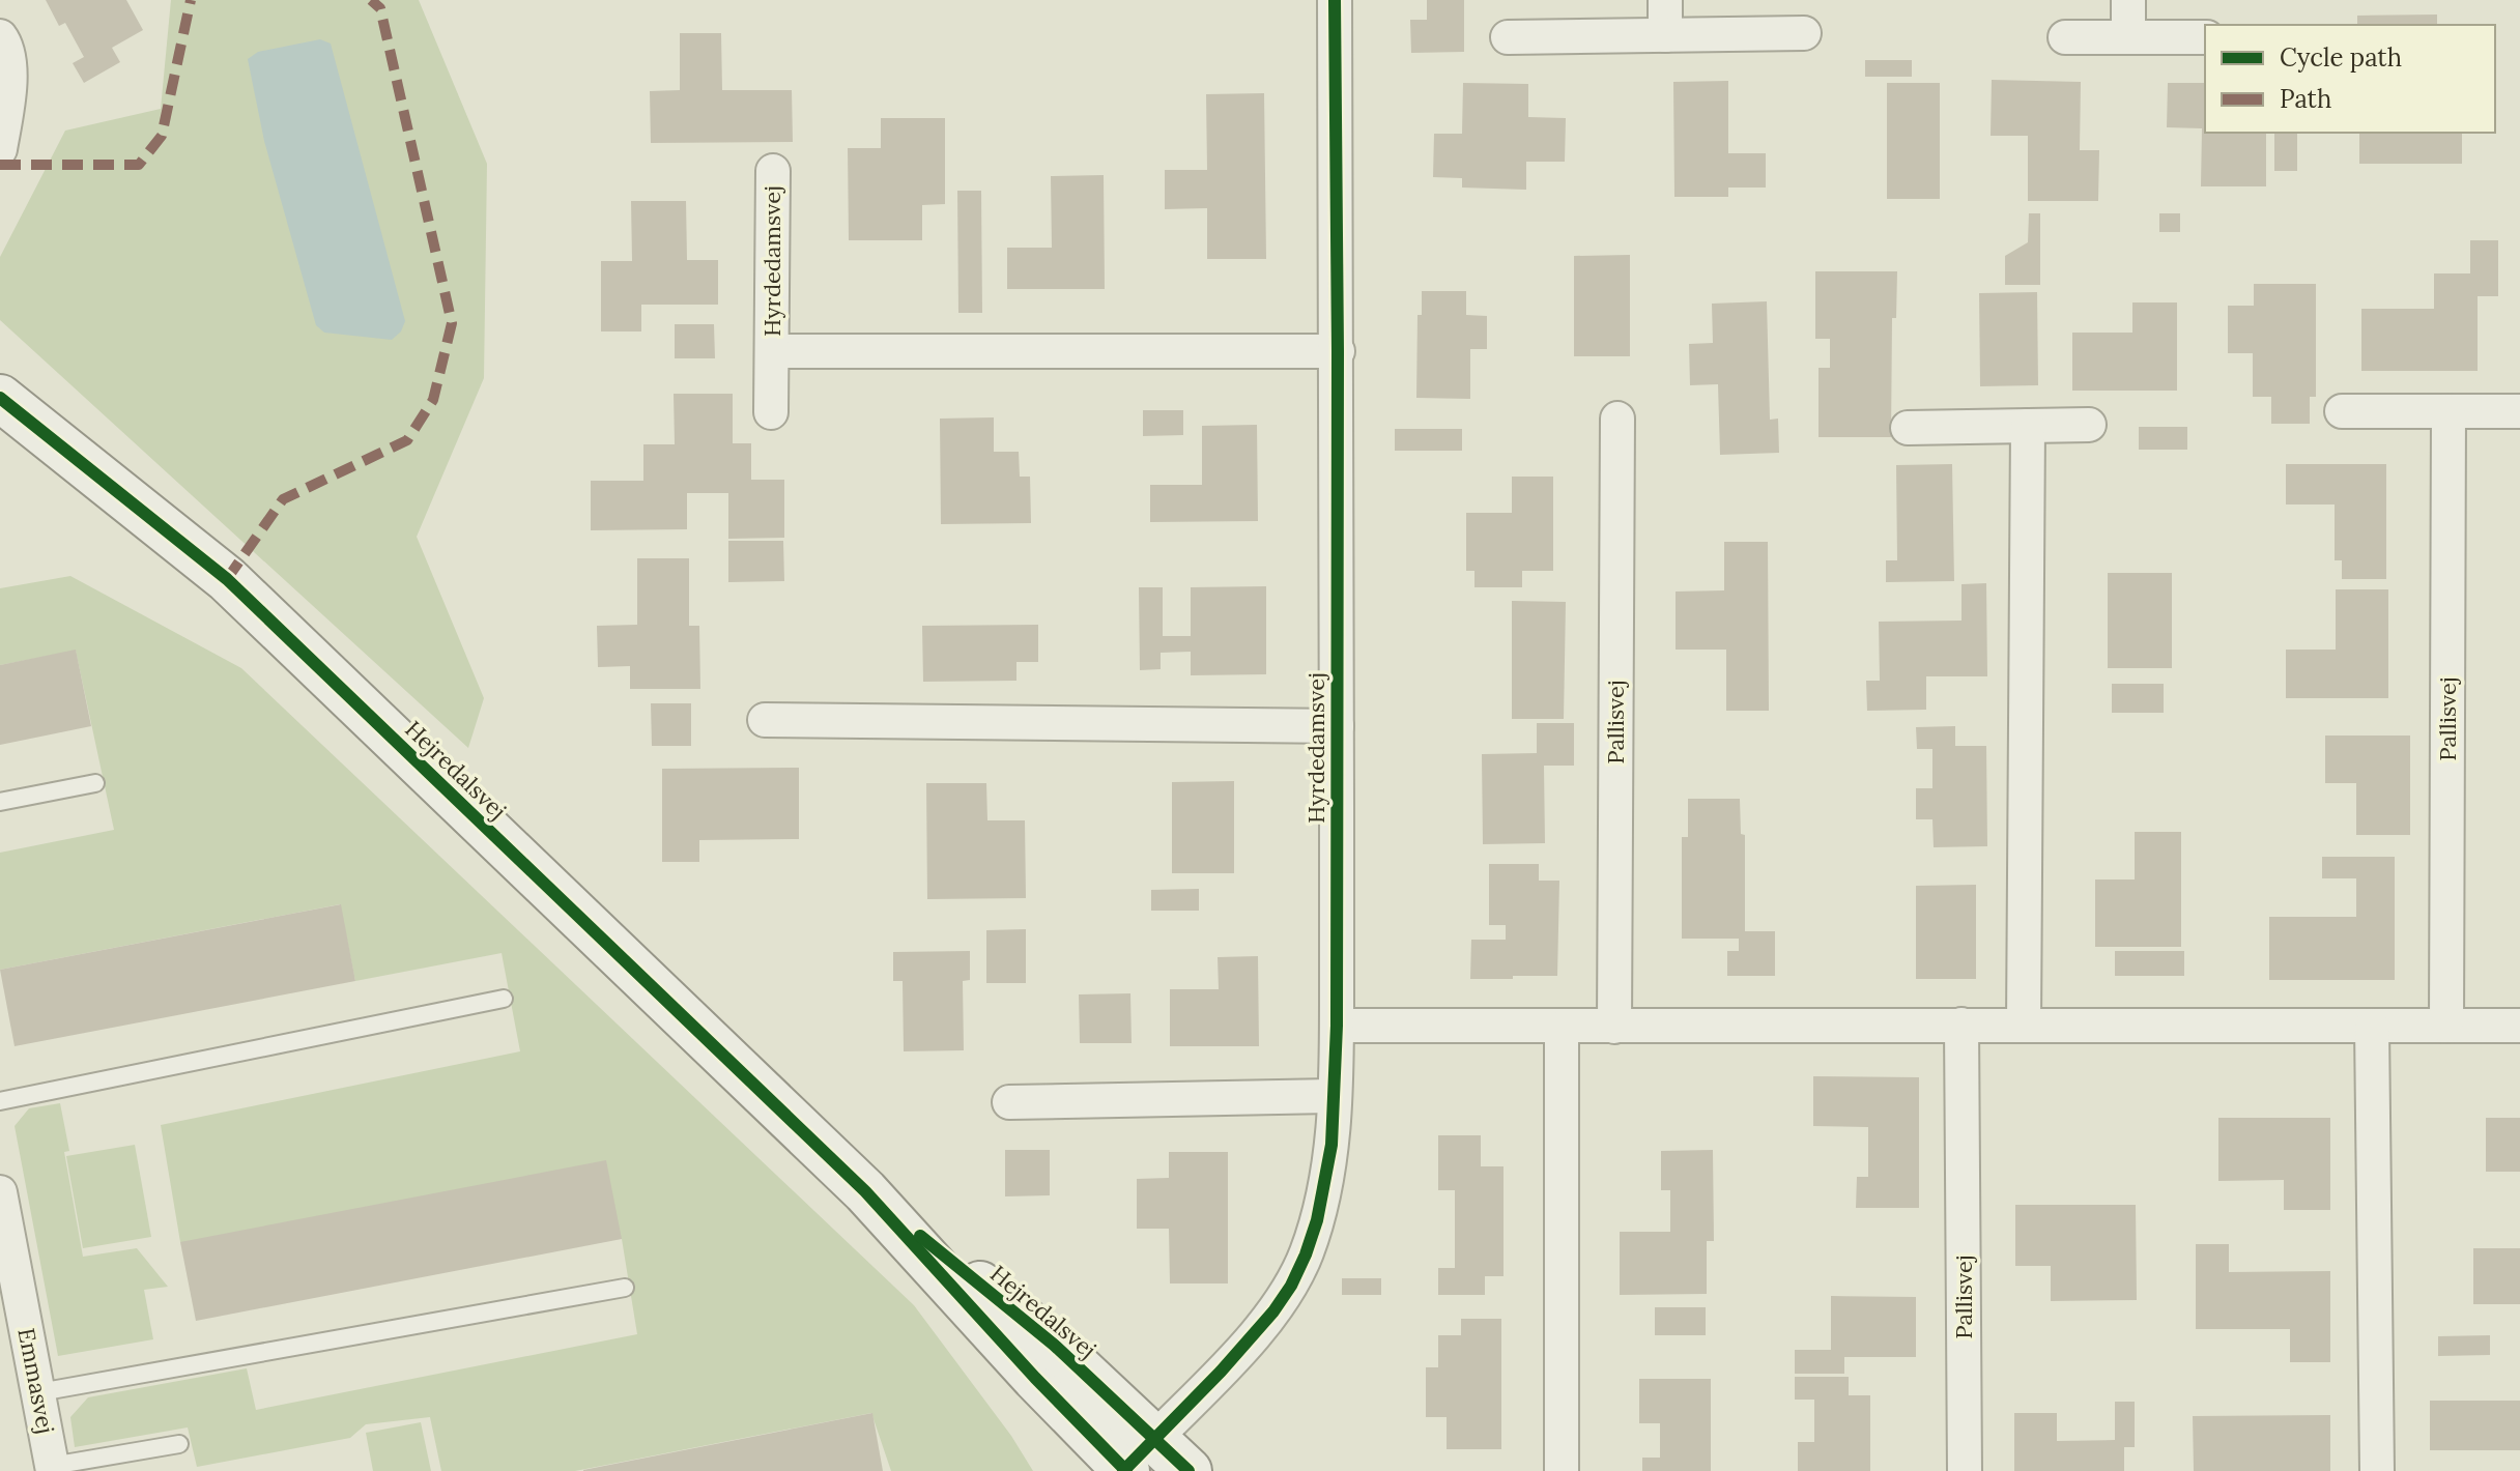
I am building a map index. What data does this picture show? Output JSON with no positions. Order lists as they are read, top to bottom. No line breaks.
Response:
{"streets":{"street":["Hyrdedamsvej","Pallisvej","Hejredalsvej","Emmasvej"]},"crossings":[["Hyrdedamsvej","Hejredalsvej"]],"legend":["Cycle path","Path"]}
